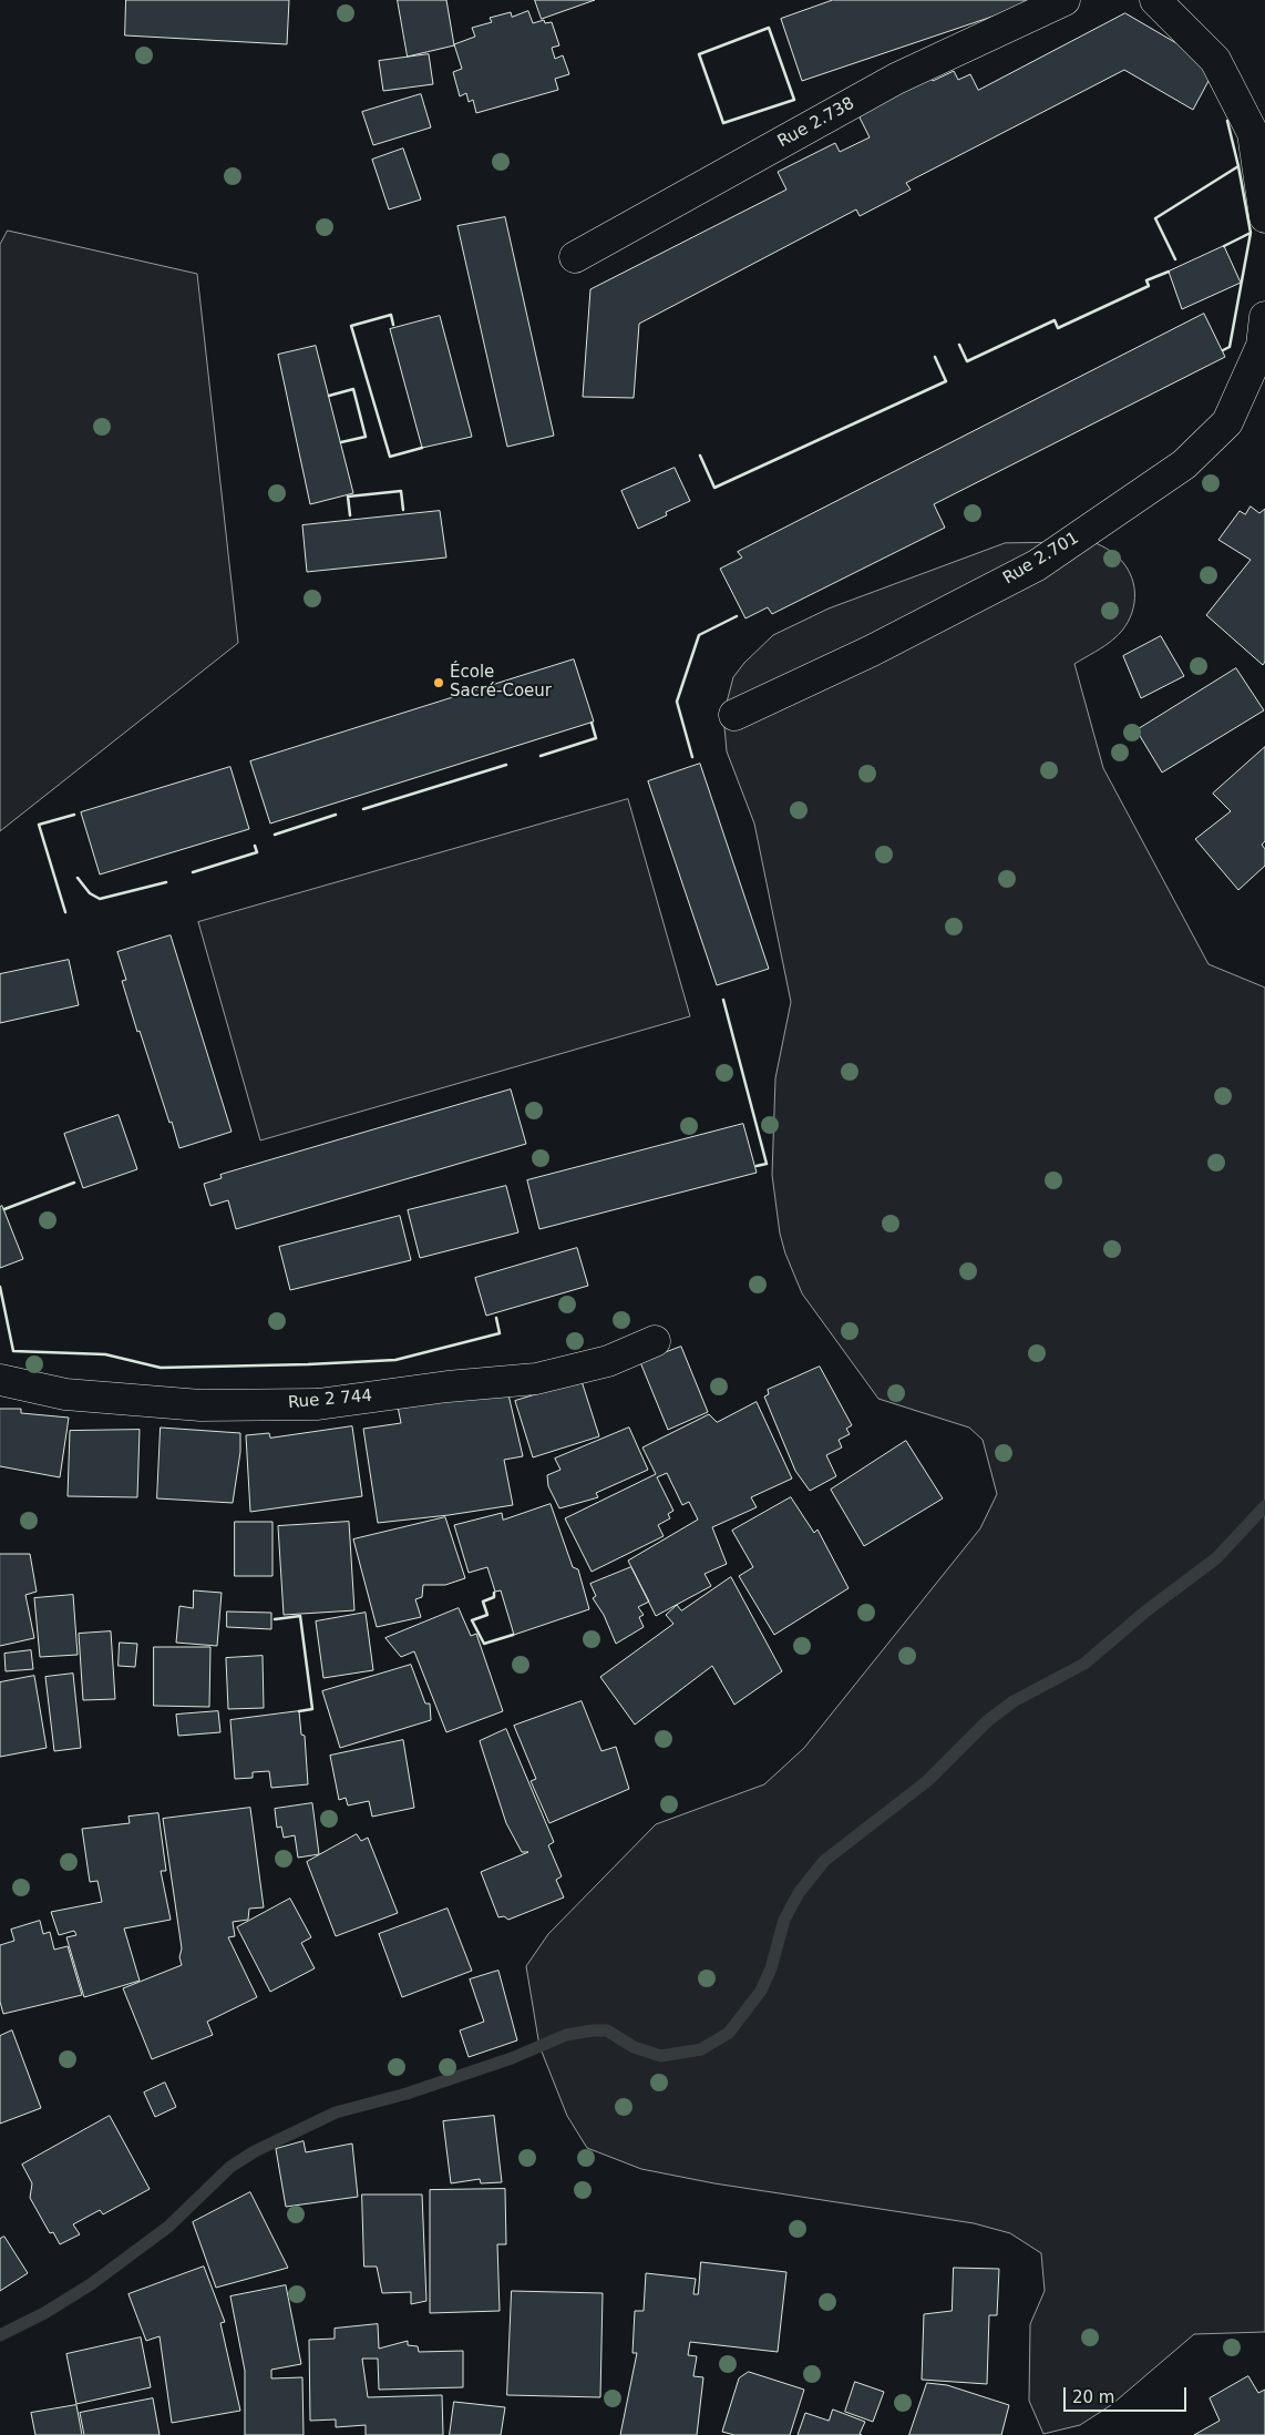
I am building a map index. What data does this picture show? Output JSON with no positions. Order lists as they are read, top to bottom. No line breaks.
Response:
{"streets":{"street":["Rue 2.738","Rue 2.701","Rue 2 744"]},"places":["École Sacré-Coeur"],"scale_bar":"20 m"}
